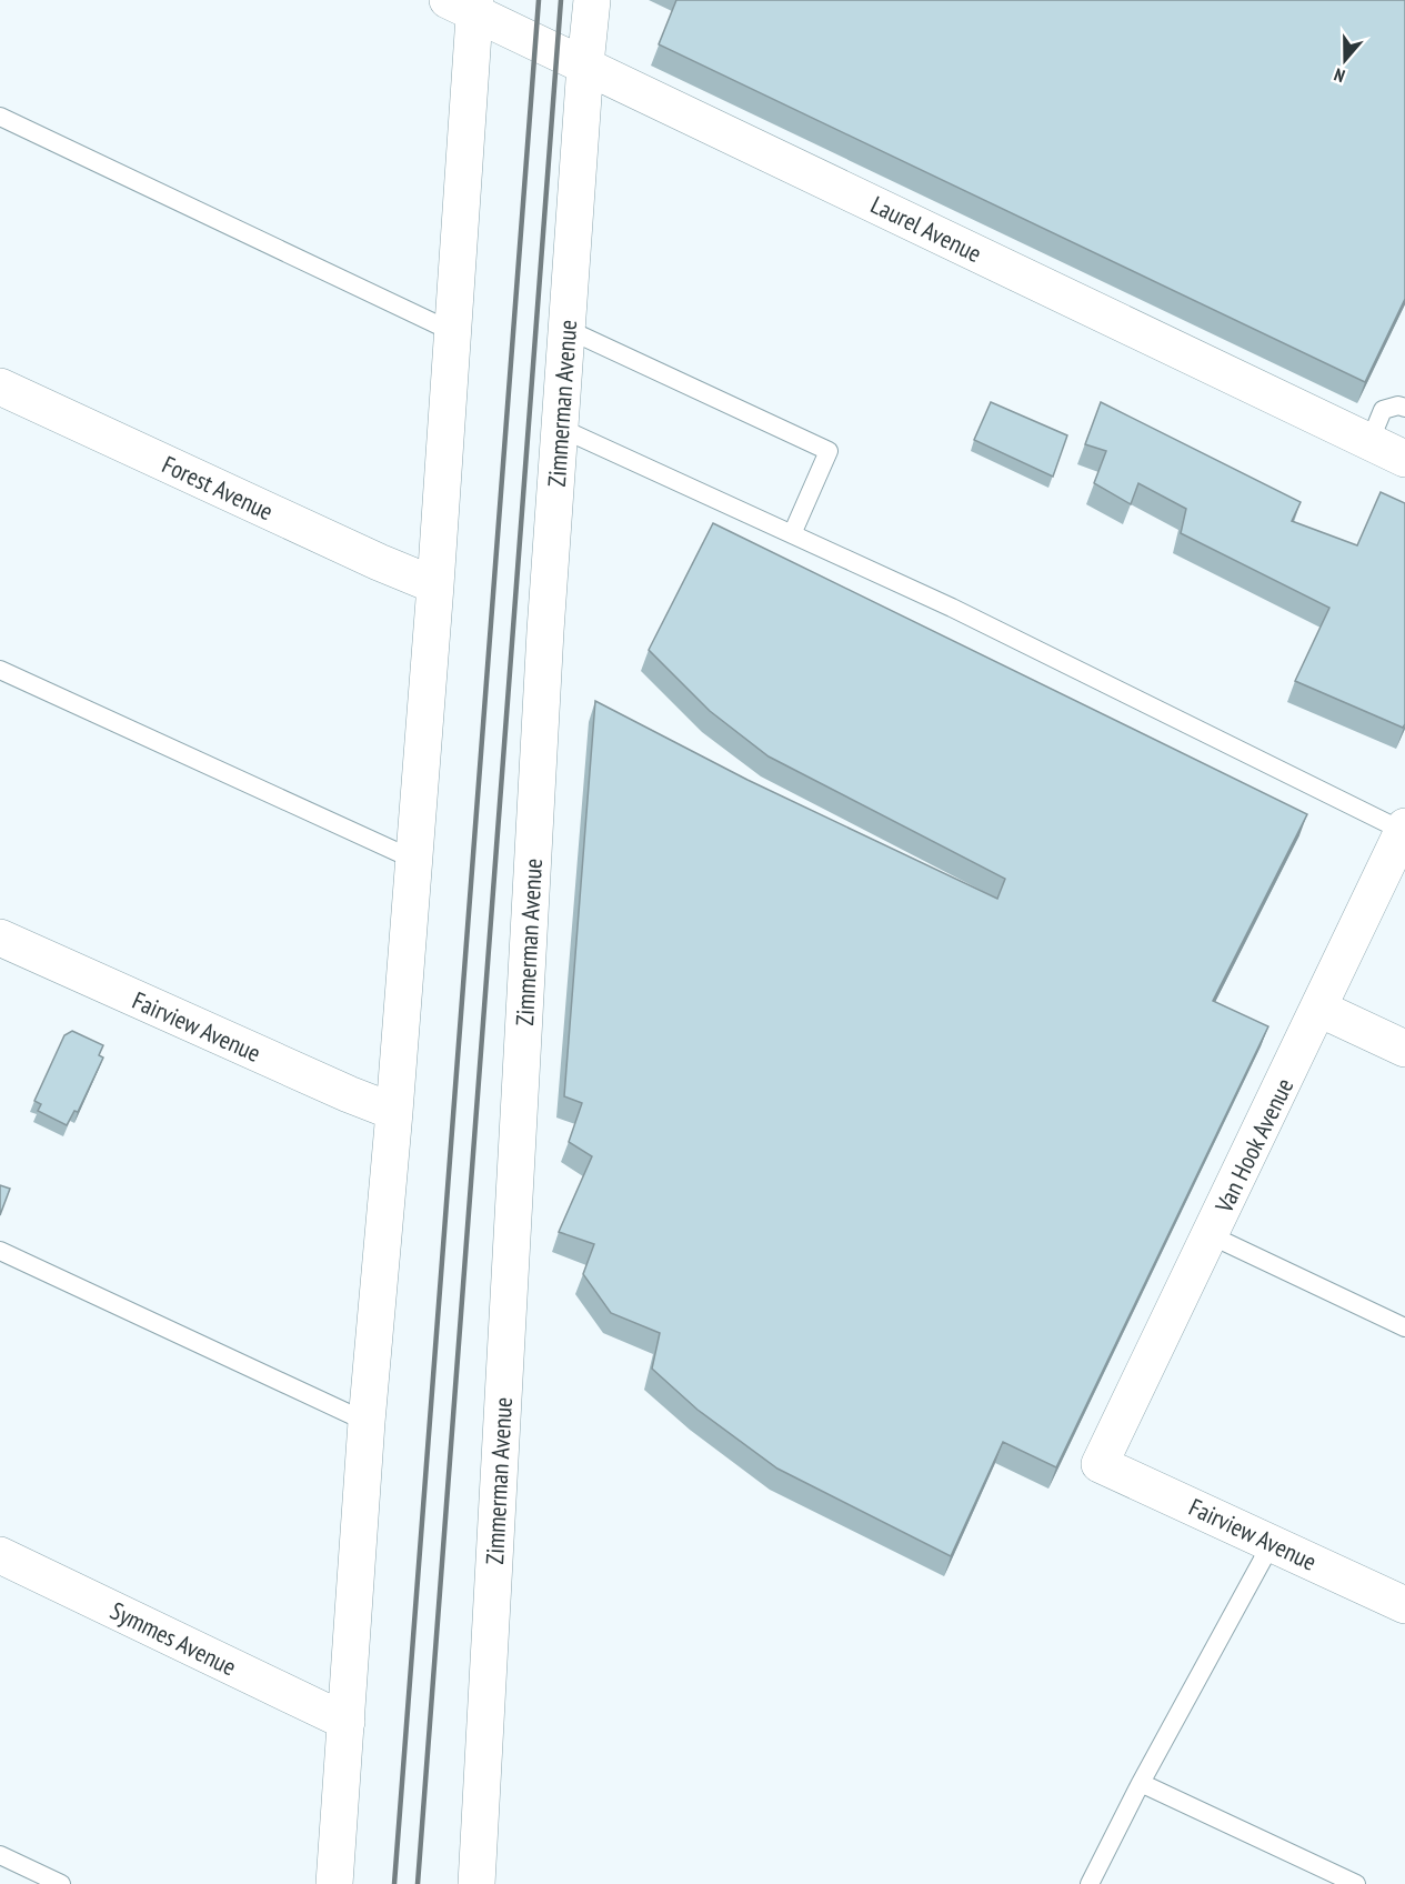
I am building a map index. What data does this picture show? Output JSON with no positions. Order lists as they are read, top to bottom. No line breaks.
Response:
{"streets":{"street":["Laurel Avenue","Zimmerman Avenue","Forest Avenue","Fairview Avenue","Van Hook Avenue","Symmes Avenue"]},"crossings":[["Laurel Avenue","Zimmerman Avenue"],["Fairview Avenue","Van Hook Avenue"]],"north":"bottom"}
